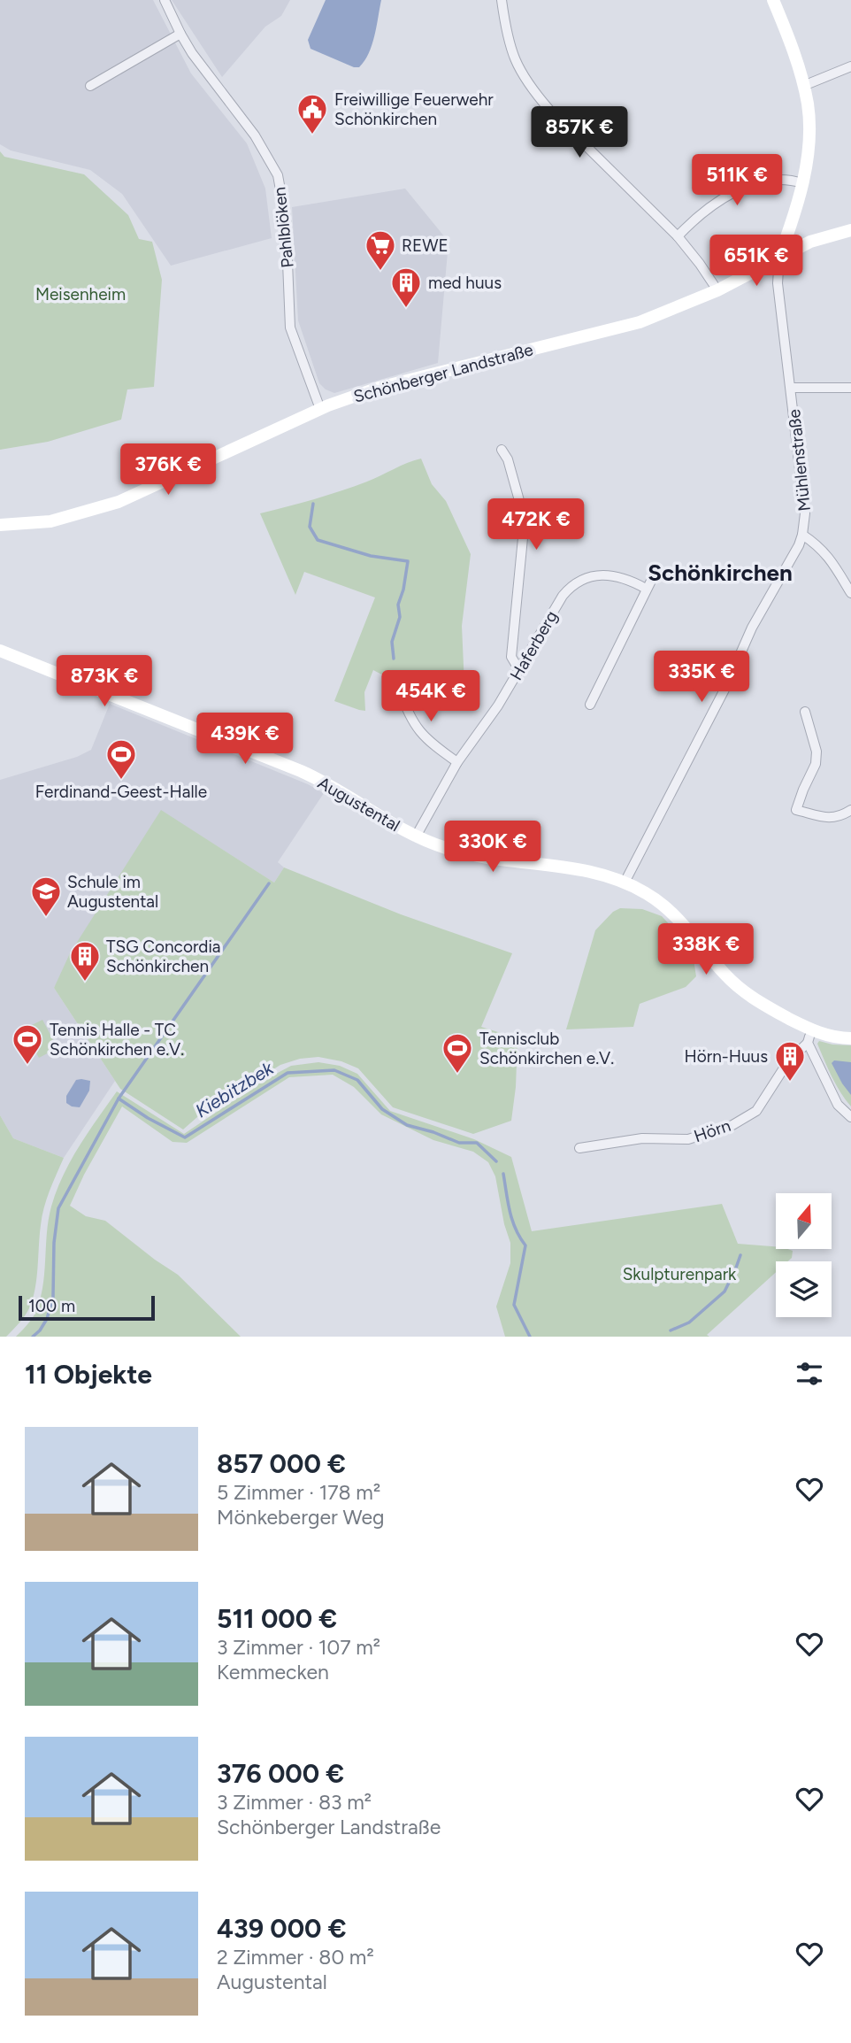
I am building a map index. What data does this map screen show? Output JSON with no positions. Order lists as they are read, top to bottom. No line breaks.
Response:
{"streets":{"street":["Pahlblöken","Schönberger Landstraße","Mühlenstraße","Haferberg","Augustental","Hörn"]},"crossings":[["Pahlblöken","Schönberger Landstraße"],["Schönberger Landstraße","Mühlenstraße"],["Mühlenstraße","Augustental"],["Haferberg","Augustental"],["Augustental","Hörn"]],"districts":["Schönkirchen"],"water":["Kiebitzbek"],"parks":["Meisenheim","Skulpturenpark"],"places":{"public building":["Freiwillige Feuerwehr Schönkirchen"],"supermarket":["REWE"],"building":["med huus","TSG Concordia Schönkirchen","Hörn-Huus"],"sports":["Ferdinand-Geest-Halle","Tennis Halle - TC Schönkirchen e.V.","Tennisclub Schönkirchen e.V."],"school or university":["Schule im Augustental"]},"scale_bar":"100 m","north":"top","page":{"price":["857K €","511K €","651K €","376K €","472K €","335K €","873K €","454K €","439K €","330K €","338K €"],"scale":"100 m","heading":"11 Objekte","list":[{"name":"857 000 €","note":"5 Zimmer · 178 m² · Mönkeberger Weg"},{"name":"511 000 €","note":"3 Zimmer · 107 m² · Kemmecken"},{"name":"376 000 €","note":"3 Zimmer · 83 m² · Schönberger Landstraße"},{"name":"439 000 €","note":"2 Zimmer · 80 m² · Augustental"}]}}
